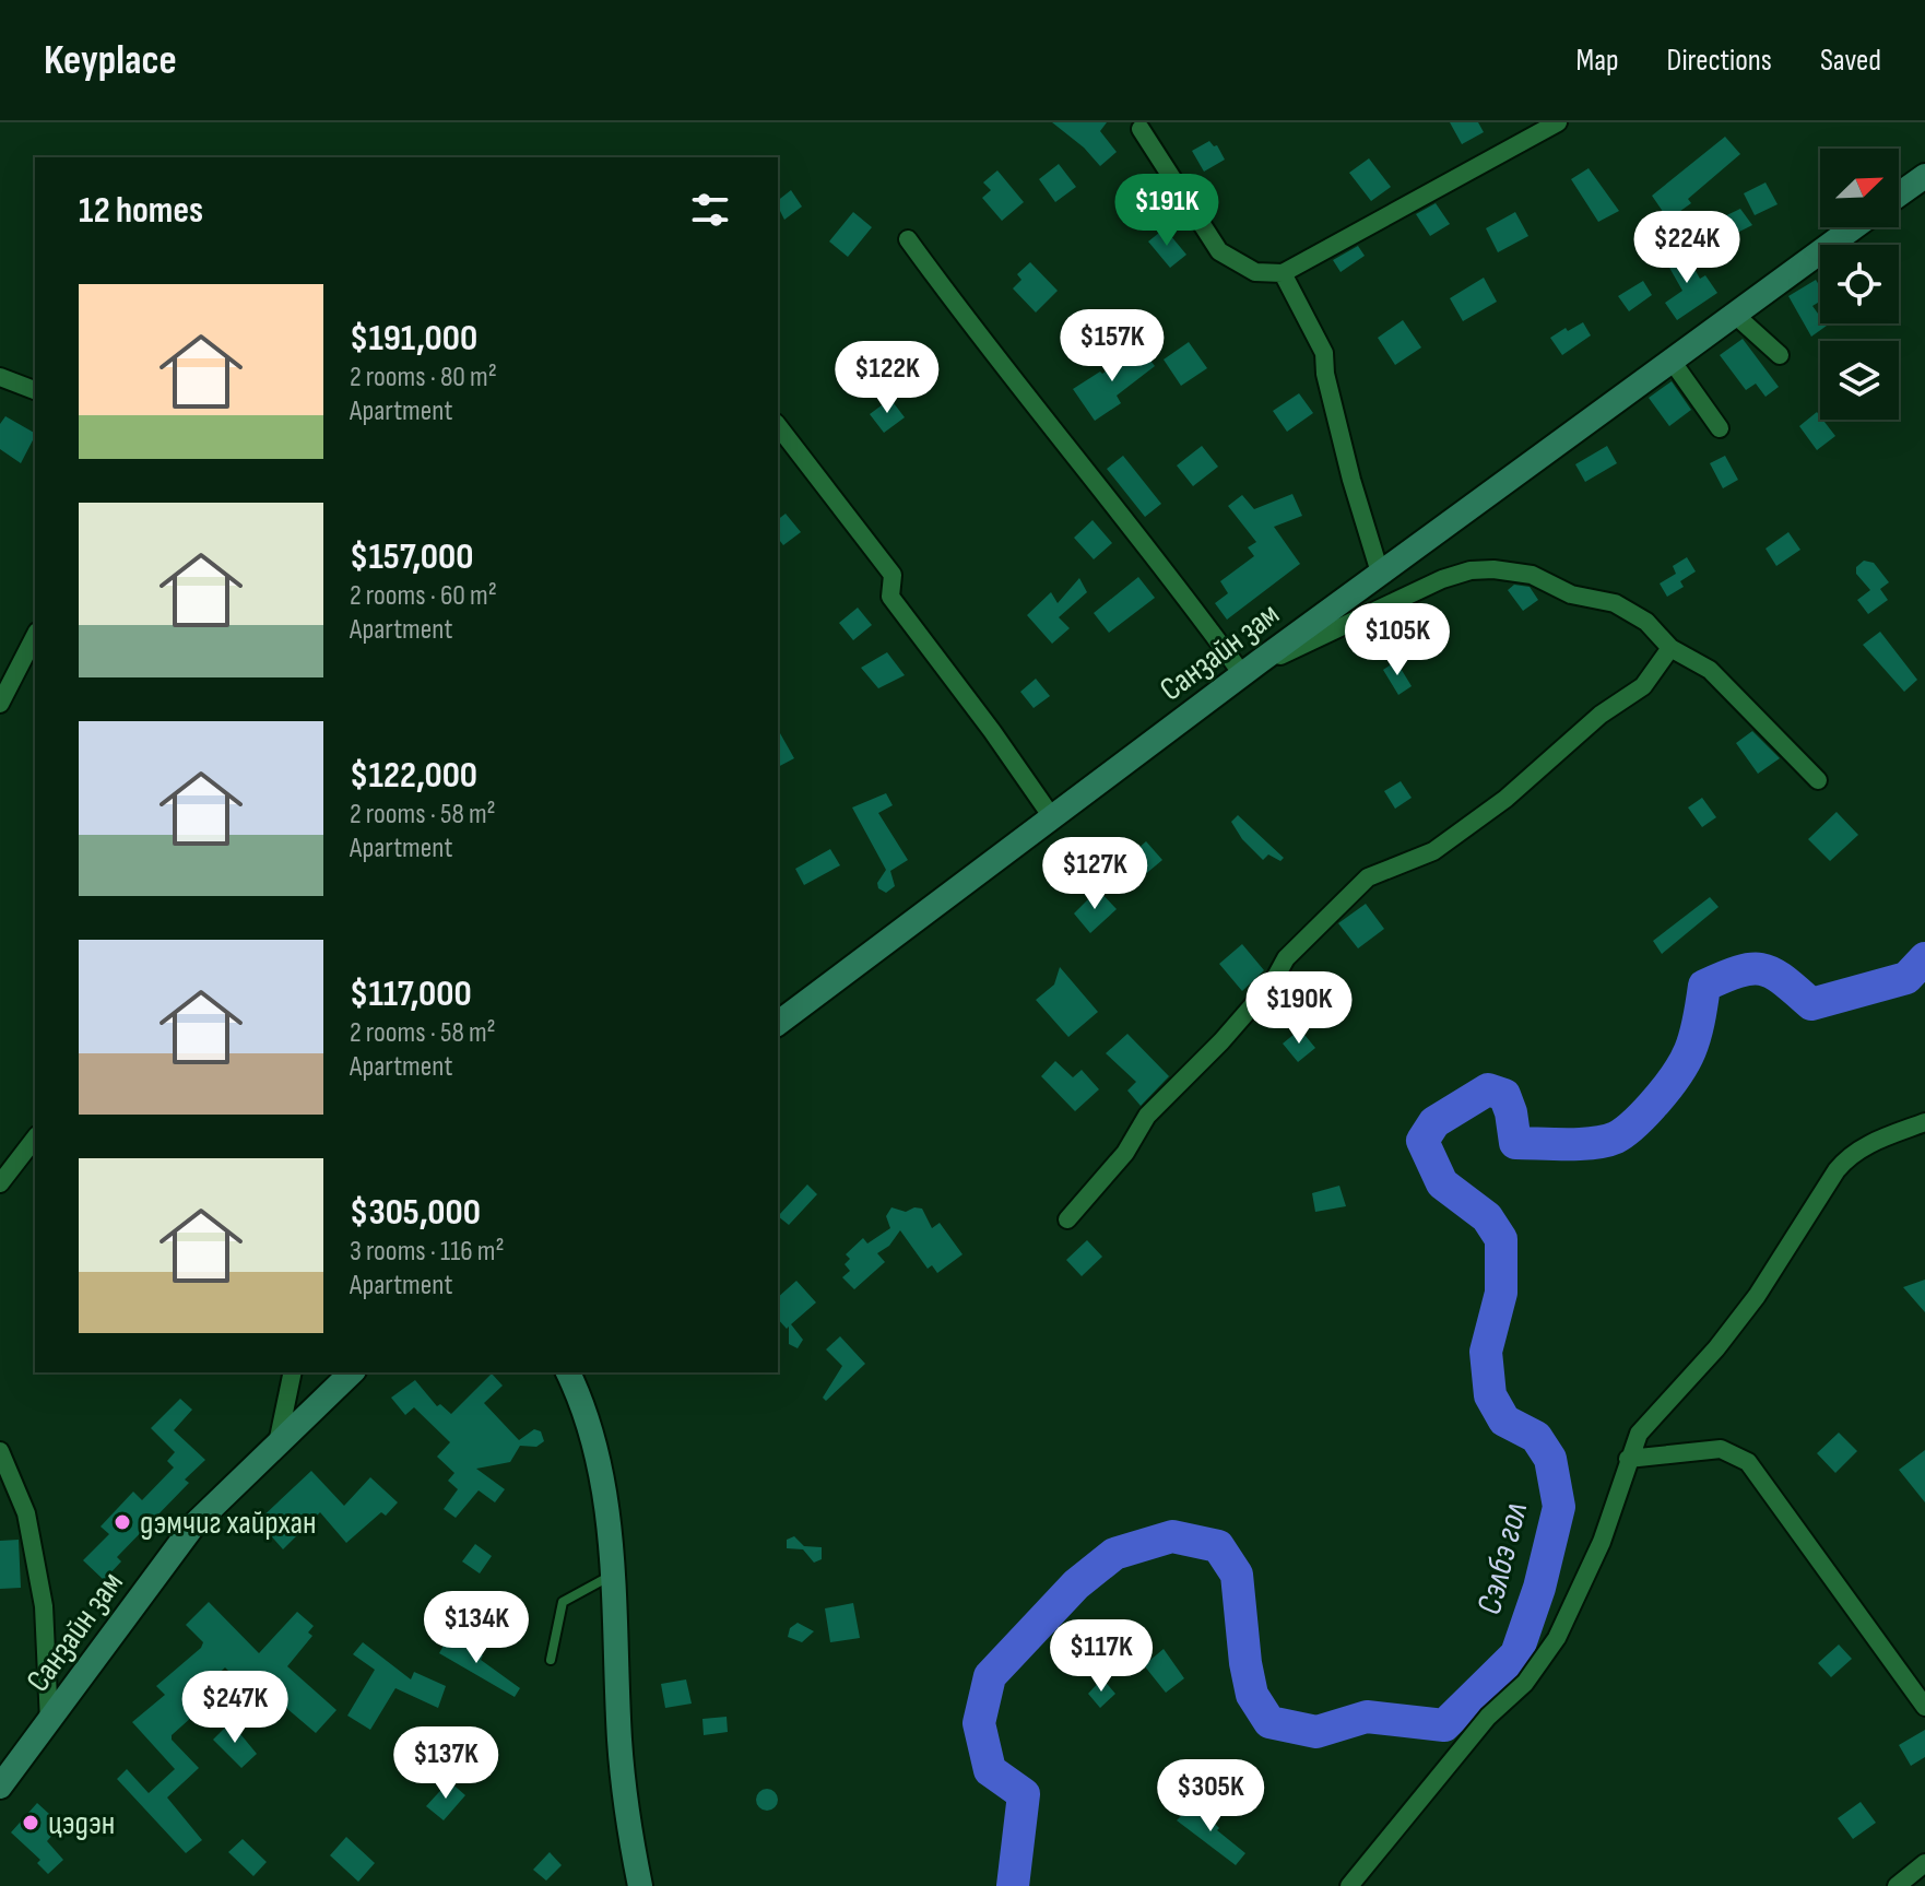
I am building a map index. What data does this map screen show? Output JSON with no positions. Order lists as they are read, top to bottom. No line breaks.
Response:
{"streets":{"main road":["Санзайн зам"]},"water":["Сэлбэ гол"],"places":["дэмчиг хайрхан","цэдэн"],"north":"top right","page":{"header":"Keyplace","nav":["Map","Directions","Saved"],"heading":"12 homes","price":["$191K","$224K","$157K","$122K","$105K","$127K","$190K","$134K","$117K","$247K","$137K","$305K"],"list":[{"name":"$191,000","note":"2 rooms · 80 m² · Apartment"},{"name":"$157,000","note":"2 rooms · 60 m² · Apartment"},{"name":"$122,000","note":"2 rooms · 58 m² · Apartment"},{"name":"$117,000","note":"2 rooms · 58 m² · Apartment"},{"name":"$305,000","note":"3 rooms · 116 m² · Apartment"}]}}
